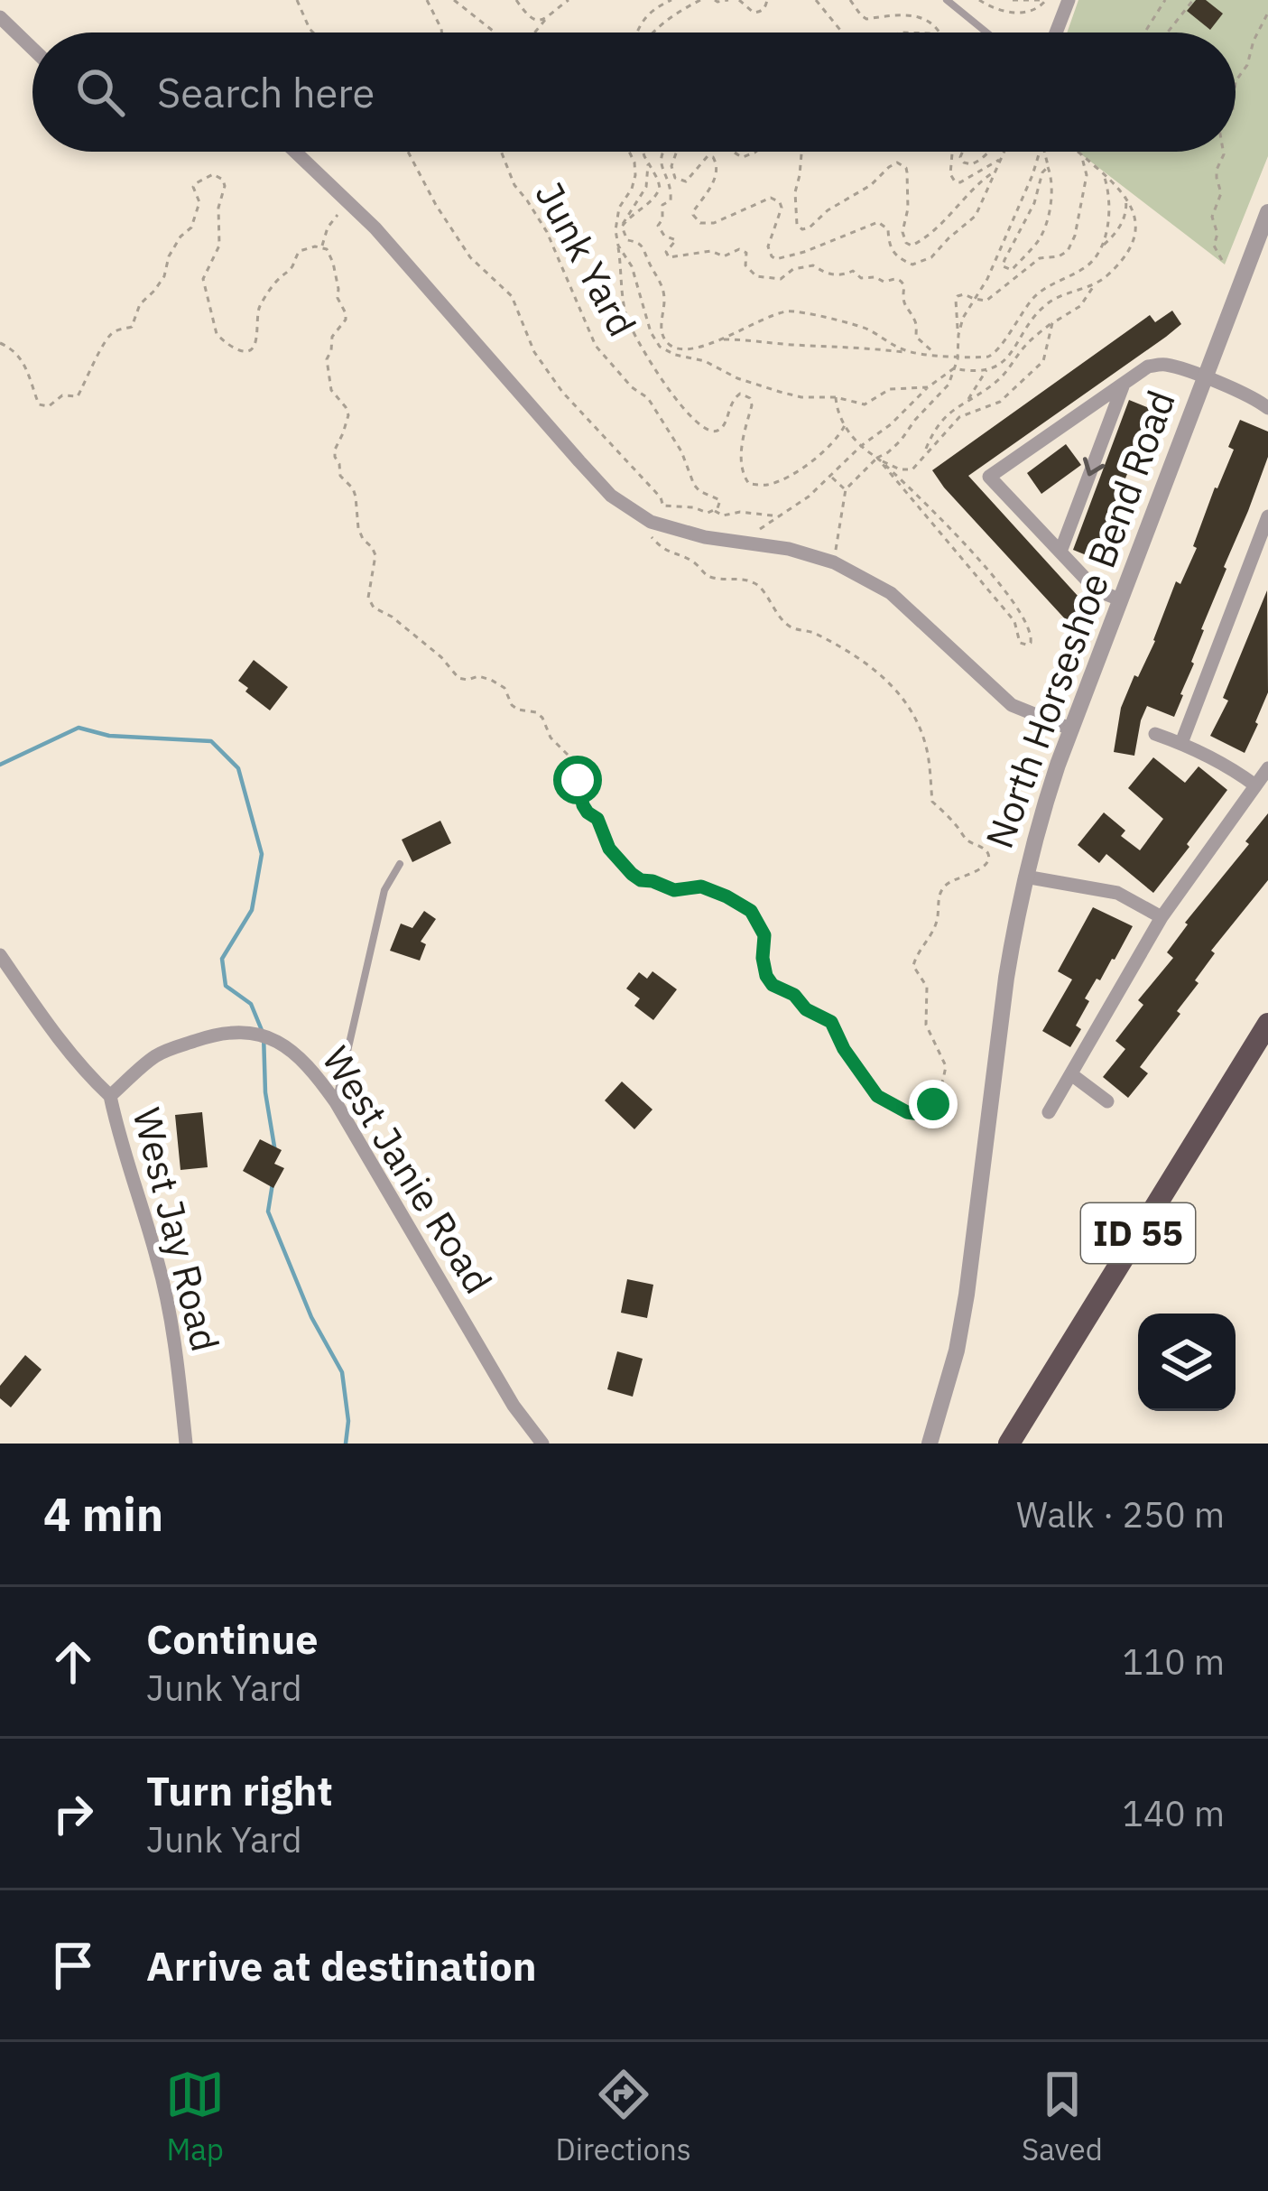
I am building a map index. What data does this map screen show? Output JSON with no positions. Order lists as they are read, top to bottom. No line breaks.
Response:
{"streets":{"highway":["ID 55"],"street":["North Horseshoe Bend Road","West Janie Road","West Jay Road"],"path":["Junk Yard"]},"crossings":[["West Janie Road","West Jay Road"]],"page":{"search":"Search here","heading":["4 min","Walk · 250 m"],"list":[["Continue","Junk Yard","110 m"],["Turn right","Junk Yard","140 m"],"Arrive at destination"],"nav":["Map","Directions","Saved"]}}
